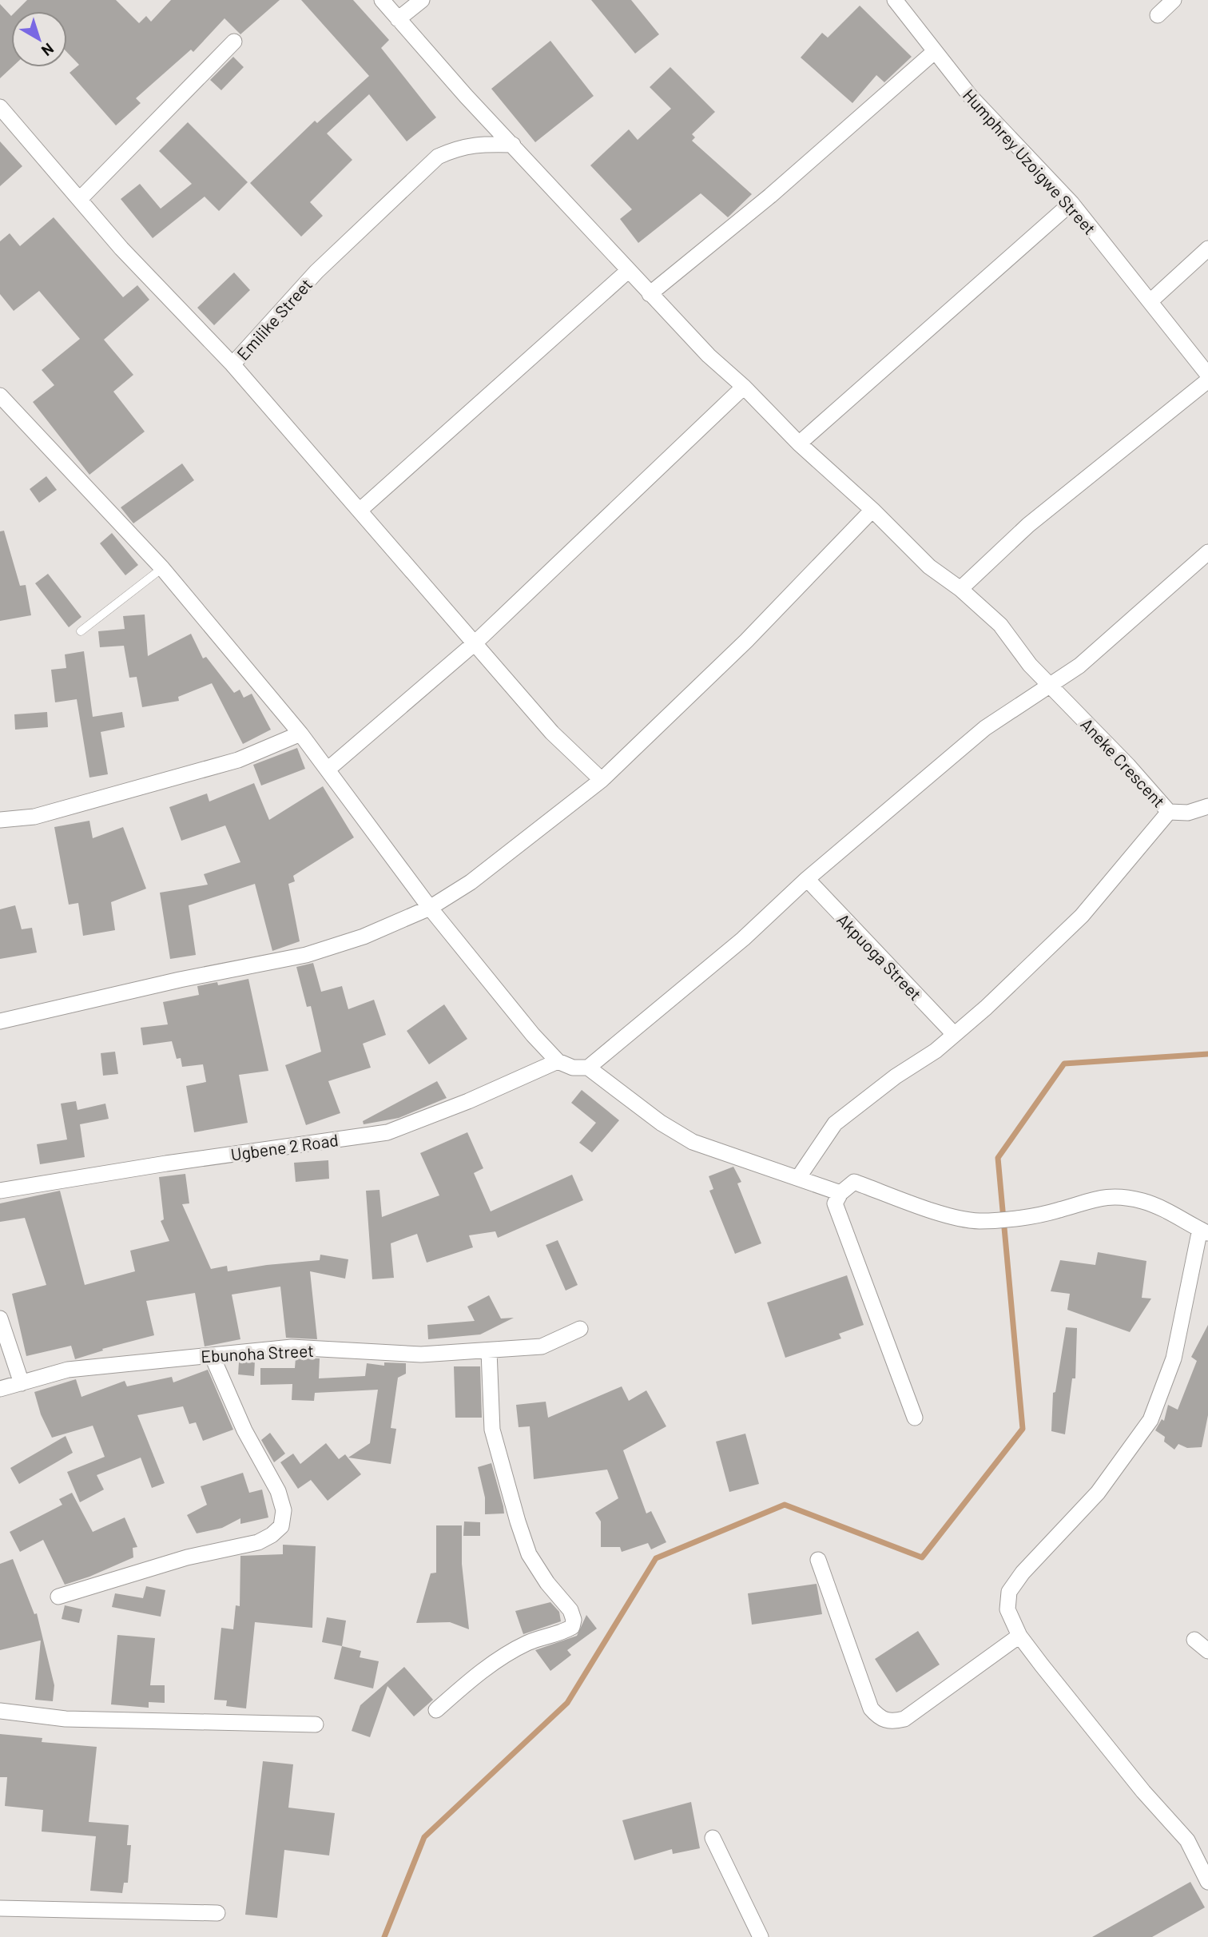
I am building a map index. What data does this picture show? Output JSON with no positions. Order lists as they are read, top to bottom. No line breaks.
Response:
{"streets":{"street":["Humphrey Uzoigwe Street","Emilike Street","Aneke Crescent","Akpuoga Street","Ugbene 2 Road","Ebunoha Street"]},"crossings":[["Emilike Street","Aneke Crescent"]],"north":"bottom right"}
